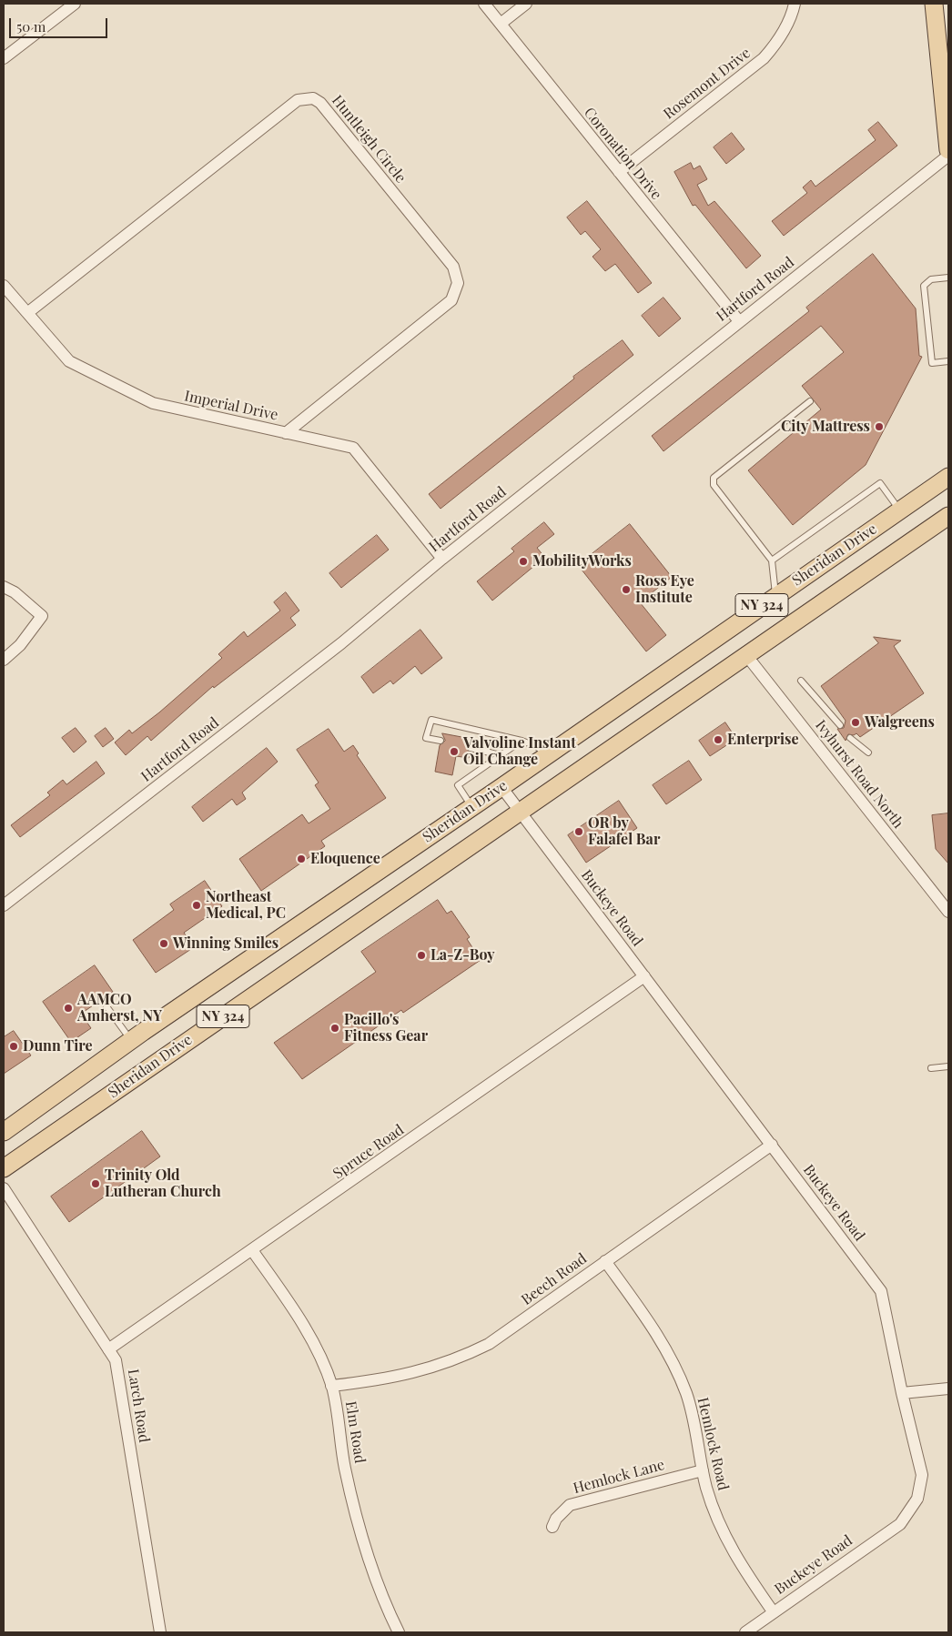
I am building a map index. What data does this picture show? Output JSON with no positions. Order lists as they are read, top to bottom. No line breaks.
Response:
{"streets":{"main road":["Sheridan Drive","NY 324"],"street":["Rosemont Drive","Huntleigh Circle","Coronation Drive","Hartford Road","Imperial Drive","Ivyhurst Road North","Buckeye Road","Spruce Road","Beech Road","Larch Road","Elm Road","Hemlock Road","Hemlock Lane"]},"crossings":[["Rosemont Drive","Coronation Drive"],["Huntleigh Circle","Imperial Drive"],["Coronation Drive","Hartford Road"],["Hartford Road","Imperial Drive"],["Sheridan Drive","Ivyhurst Road North"],["Sheridan Drive","Buckeye Road"],["Buckeye Road","Spruce Road"],["Buckeye Road","Beech Road"],["Buckeye Road","Hemlock Road"],["Spruce Road","Larch Road"],["Spruce Road","Elm Road"],["Beech Road","Elm Road"],["Beech Road","Hemlock Road"],["Hemlock Road","Hemlock Lane"]],"places":["City Mattress","MobilityWorks","Ross Eye Institute","Walgreens","Enterprise","Valvoline Instant Oil Change","OR by Falafel Bar","Eloquence","Northeast Medical, PC","Winning Smiles","La-Z-Boy","AAMCO Amherst, NY","Pacillo's Fitness Gear","Dunn Tire","Trinity Old Lutheran Church"],"scale_bar":"50 m"}
